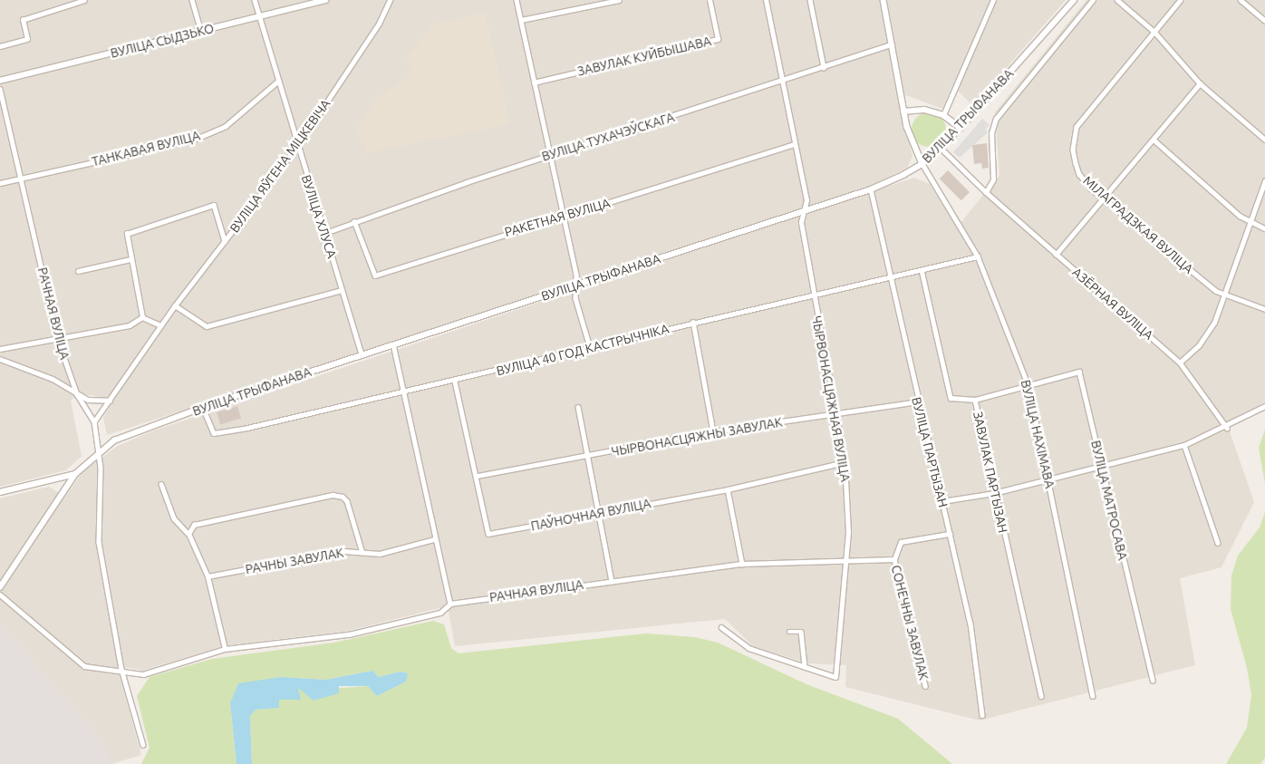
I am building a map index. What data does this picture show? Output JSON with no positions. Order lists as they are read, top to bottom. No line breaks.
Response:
{"streets":{"street":["ВУЛІЦА СЫДЗЬКО","ЗАВУЛАК КУЙБЫШАВА","ВУЛІЦА ТРЫФАНАВА","ВУЛІЦА ТУХАЧЭЎСКАГА","ТАНКАВАЯ ВУЛІЦА","ВУЛІЦА ЯЎГЕНА МІЦКЕВІЧА","ВУЛІЦА ХЛУСА","РАКЕТНАЯ ВУЛІЦА","МІЛАГРАДЗКАЯ ВУЛІЦА","АЗЁРНАЯ ВУЛІЦА","РАЧНАЯ ВУЛІЦА","ВУЛІЦА 40 ГОД КАСТРЫЧНІКА","ЧЫРВОНАСЦЯЖНАЯ ВУЛІЦА","ВУЛІЦА НАХІМАВА","ЧЫРВОНАСЦЯЖНЫ ЗАВУЛАК","ВУЛІЦА ПАРТЫЗАН","ЗАВУЛАК ПАРТЫЗАН","ВУЛІЦА МАТРОСАВА","ПАЎНОЧНАЯ ВУЛІЦА","РАЧНЫ ЗАВУЛАК","СОНЕЧНЫ ЗАВУЛАК"]},"crossings":[["ВУЛІЦА СЫДЗЬКО","ВУЛІЦА ХЛУСА"],["ВУЛІЦА ТРЫФАНАВА","ВУЛІЦА ХЛУСА"],["ВУЛІЦА ТРЫФАНАВА","АЗЁРНАЯ ВУЛІЦА"],["ВУЛІЦА ТРЫФАНАВА","РАЧНАЯ ВУЛІЦА"],["ВУЛІЦА ТРЫФАНАВА","ВУЛІЦА 40 ГОД КАСТРЫЧНІКА"],["ВУЛІЦА ТРЫФАНАВА","ЧЫРВОНАСЦЯЖНАЯ ВУЛІЦА"],["ВУЛІЦА ТРЫФАНАВА","ВУЛІЦА НАХІМАВА"],["ВУЛІЦА ТРЫФАНАВА","ВУЛІЦА ПАРТЫЗАН"],["ВУЛІЦА ТУХАЧЭЎСКАГА","ВУЛІЦА ХЛУСА"],["ВУЛІЦА ТУХАЧЭЎСКАГА","РАКЕТНАЯ ВУЛІЦА"],["ВУЛІЦА ТУХАЧЭЎСКАГА","ЧЫРВОНАСЦЯЖНАЯ ВУЛІЦА"],["ТАНКАВАЯ ВУЛІЦА","ВУЛІЦА ХЛУСА"],["ТАНКАВАЯ ВУЛІЦА","РАЧНАЯ ВУЛІЦА"],["ВУЛІЦА ЯЎГЕНА МІЦКЕВІЧА","ВУЛІЦА ХЛУСА"],["ВУЛІЦА ЯЎГЕНА МІЦКЕВІЧА","РАЧНАЯ ВУЛІЦА"],["РАКЕТНАЯ ВУЛІЦА","ЧЫРВОНАСЦЯЖНАЯ ВУЛІЦА"],["РАЧНАЯ ВУЛІЦА","ЧЫРВОНАСЦЯЖНАЯ ВУЛІЦА"],["РАЧНАЯ ВУЛІЦА","СОНЕЧНЫ ЗАВУЛАК"],["ВУЛІЦА 40 ГОД КАСТРЫЧНІКА","ЧЫРВОНАСЦЯЖНАЯ ВУЛІЦА"],["ВУЛІЦА 40 ГОД КАСТРЫЧНІКА","ВУЛІЦА НАХІМАВА"],["ВУЛІЦА 40 ГОД КАСТРЫЧНІКА","ВУЛІЦА ПАРТЫЗАН"],["ВУЛІЦА 40 ГОД КАСТРЫЧНІКА","ЗАВУЛАК ПАРТЫЗАН"],["ВУЛІЦА 40 ГОД КАСТРЫЧНІКА","ПАЎНОЧНАЯ ВУЛІЦА"],["ЧЫРВОНАСЦЯЖНАЯ ВУЛІЦА","ЧЫРВОНАСЦЯЖНЫ ЗАВУЛАК"],["ЧЫРВОНАСЦЯЖНАЯ ВУЛІЦА","ПАЎНОЧНАЯ ВУЛІЦА"],["ВУЛІЦА НАХІМАВА","ВУЛІЦА МАТРОСАВА"],["ЧЫРВОНАСЦЯЖНЫ ЗАВУЛАК","ВУЛІЦА ПАРТЫЗАН"],["ЧЫРВОНАСЦЯЖНЫ ЗАВУЛАК","ПАЎНОЧНАЯ ВУЛІЦА"]]}
